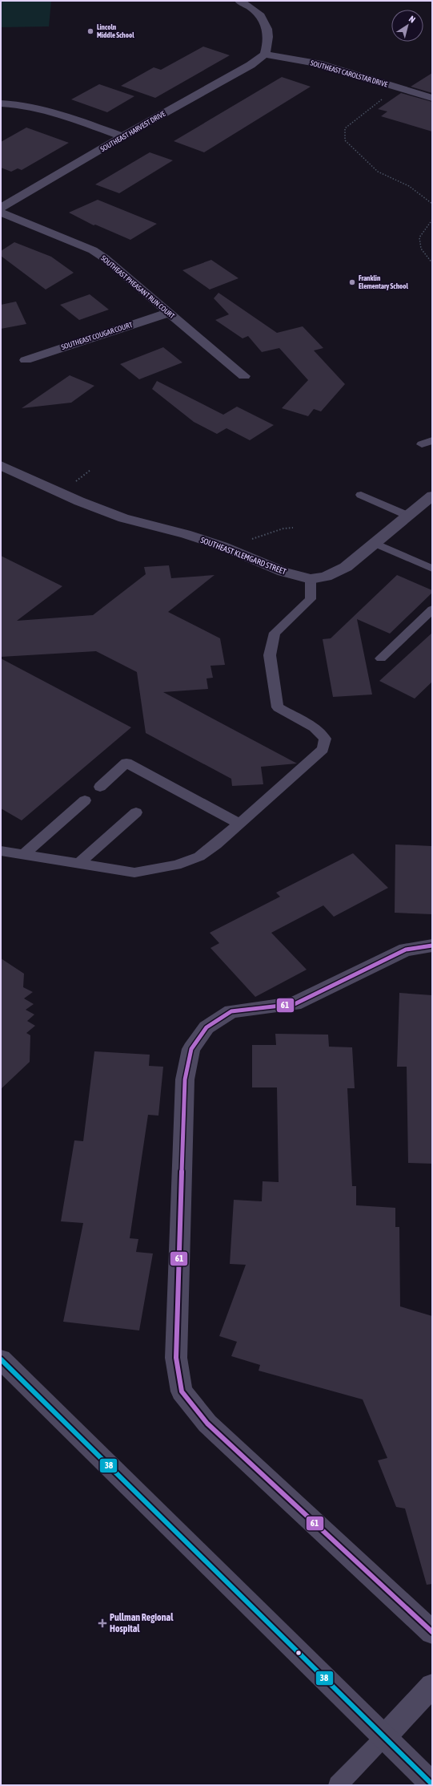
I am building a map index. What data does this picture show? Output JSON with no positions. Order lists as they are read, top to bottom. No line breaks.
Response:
{"streets":{"street":["SOUTHEAST CAROLSTAR DRIVE","SOUTHEAST HARVEST DRIVE","SOUTHEAST PHEASANT RUN COURT","SOUTHEAST COUGAR COURT","SOUTHEAST KLEMGARD STREET"]},"crossings":[["SOUTHEAST CAROLSTAR DRIVE","SOUTHEAST HARVEST DRIVE"],["SOUTHEAST PHEASANT RUN COURT","SOUTHEAST COUGAR COURT"]],"places":{"other":["Lincoln Middle School","Franklin Elementary School"],"health":["Pullman Regional Hospital"]},"lines":["transit line 61","transit line 38"],"north":"top right"}
